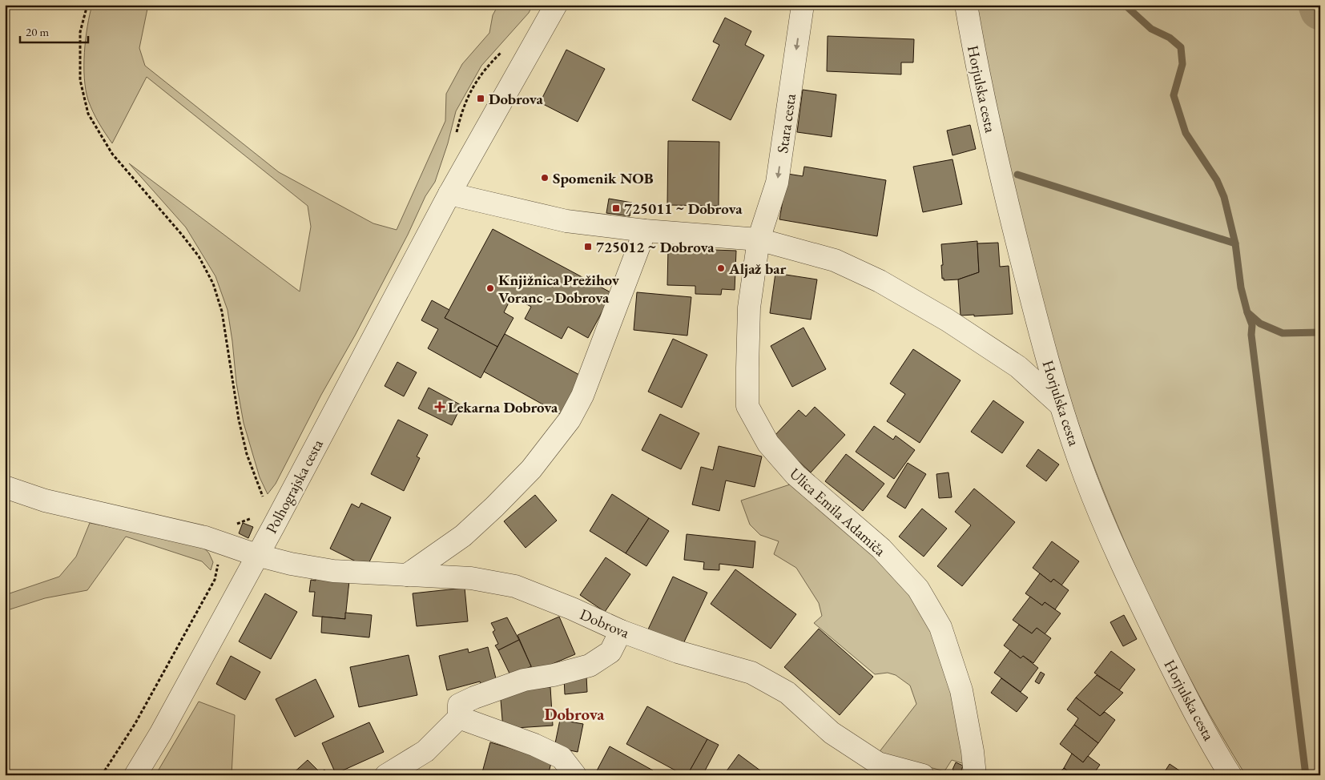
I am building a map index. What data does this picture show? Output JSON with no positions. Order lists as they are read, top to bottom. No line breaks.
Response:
{"streets":{"street":["Horjulska cesta","Stara cesta","Polhograjska cesta","Ulica Emila Adamiča","Dobrova"]},"crossings":[["Stara cesta","Ulica Emila Adamiča"],["Polhograjska cesta","Dobrova"]],"one_way":["Stara cesta"],"districts":["Dobrova"],"places":{"transit":["Dobrova","725011 ~ Dobrova","725012 ~ Dobrova"],"other":["Spomenik NOB","Aljaž bar","Knjižnica Prežihov Voranc - Dobrova"],"health":["Lekarna Dobrova"]},"scale_bar":"20 m"}
